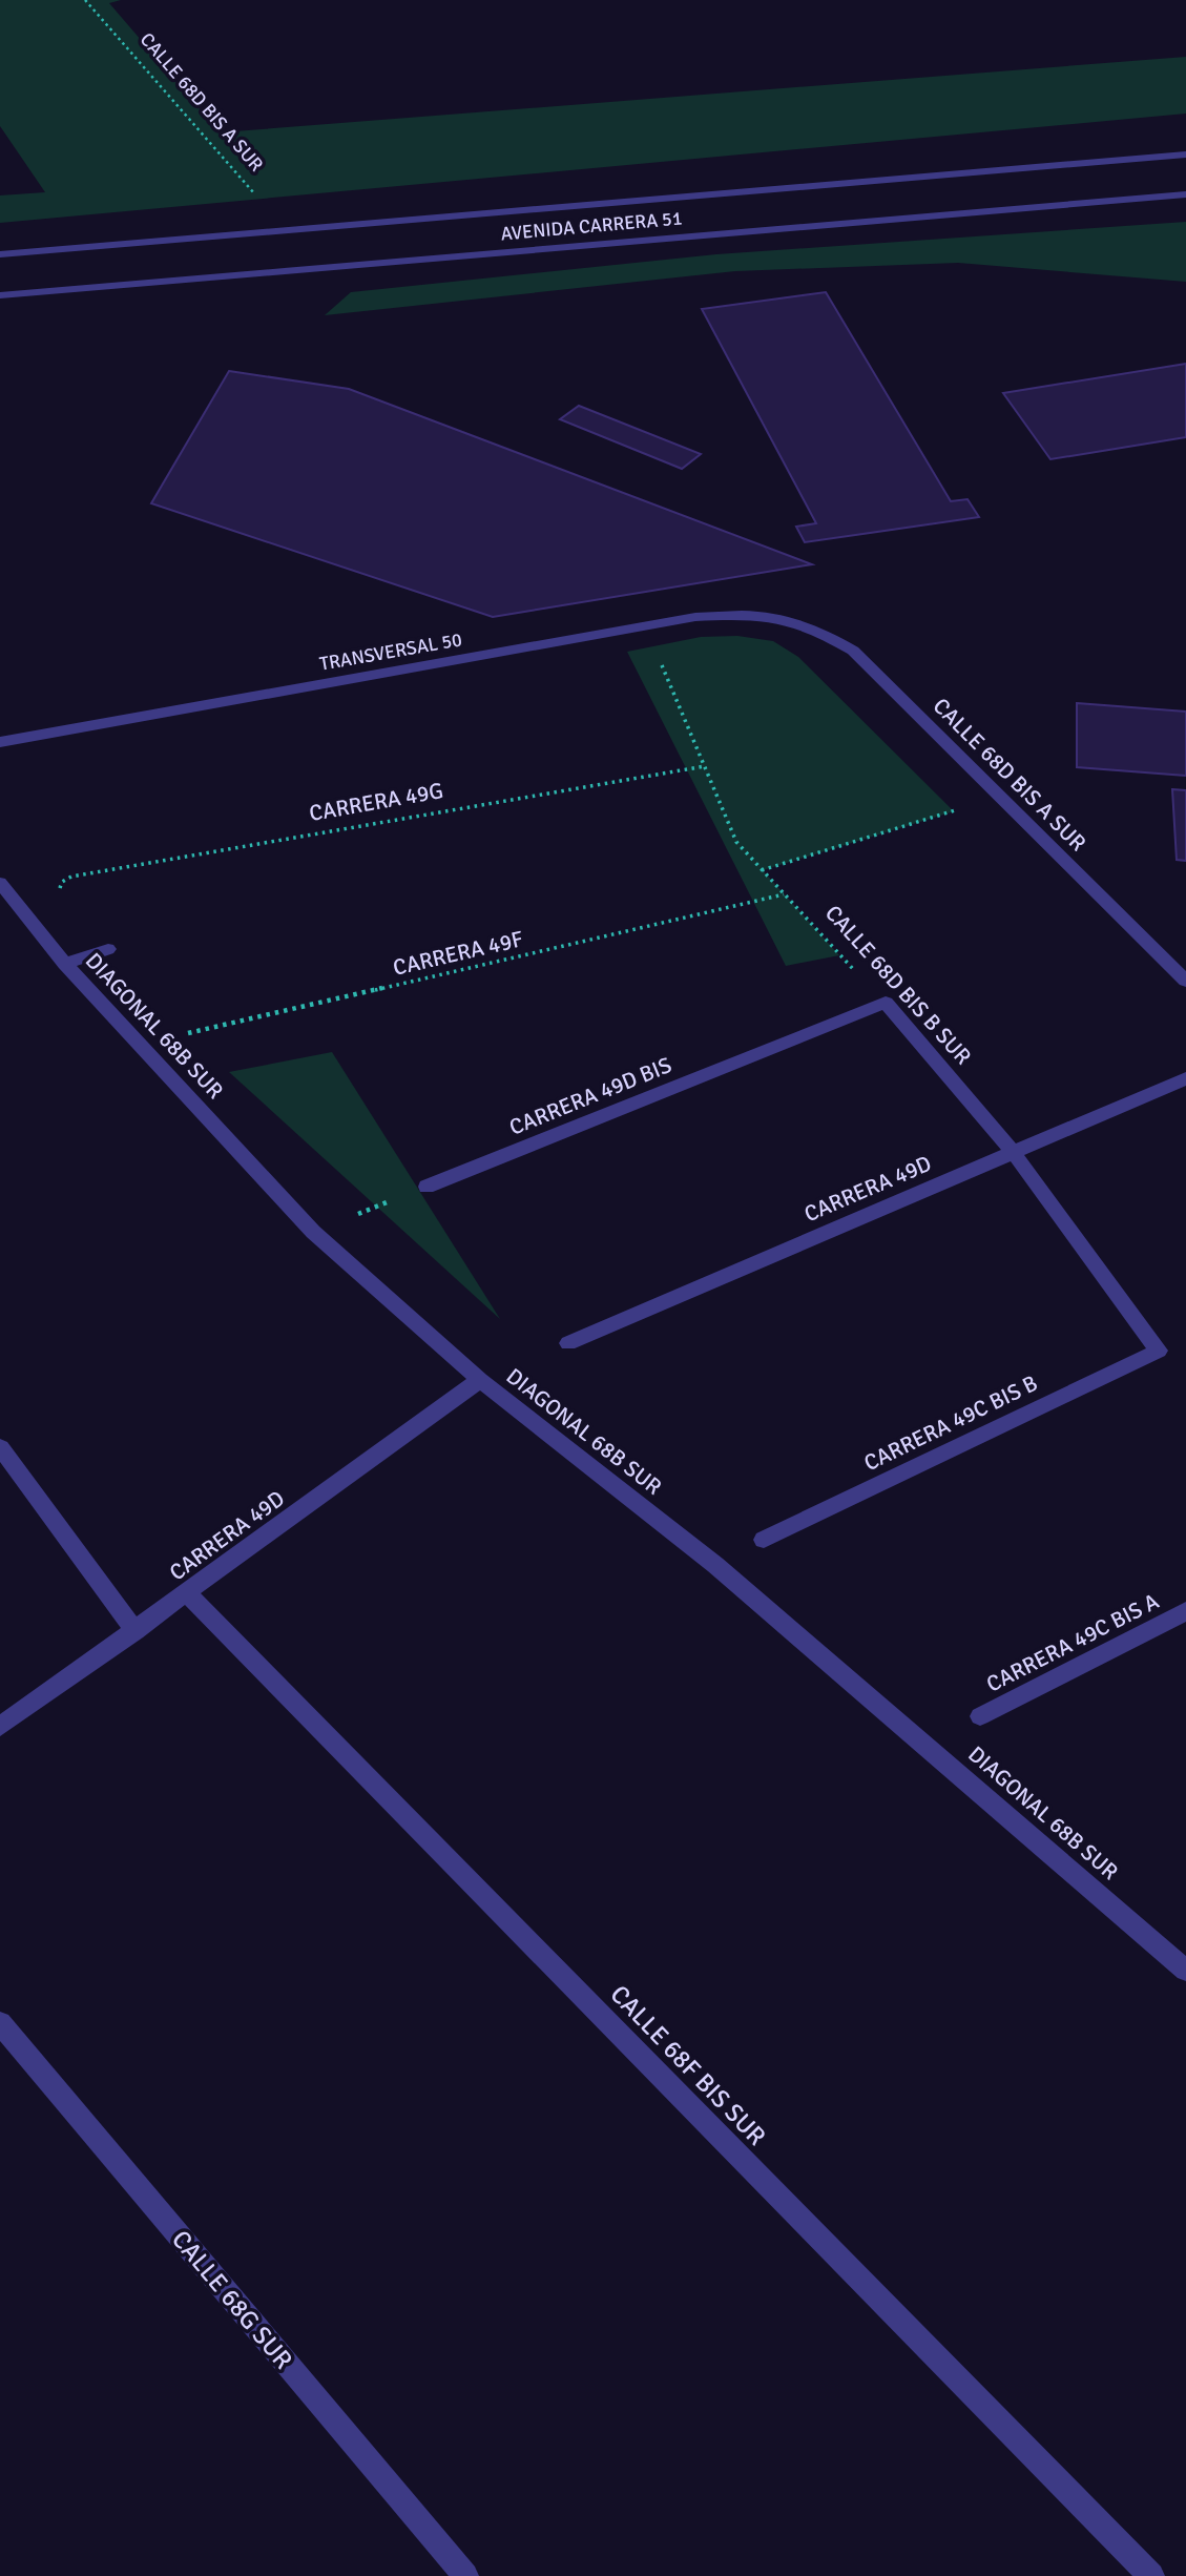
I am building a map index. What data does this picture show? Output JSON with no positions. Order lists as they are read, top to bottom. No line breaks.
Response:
{"streets":{"street":["CALLE 68D BIS A SUR","AVENIDA CARRERA 51","TRANSVERSAL 50","CALLE 68D BIS B SUR","DIAGONAL 68B SUR","CARRERA 49D BIS","CARRERA 49D","CARRERA 49C BIS B","CARRERA 49C BIS A","CALLE 68F BIS SUR","CALLE 68G SUR"],"path":["CARRERA 49G","CARRERA 49F"]},"crossings":[["CALLE 68D BIS A SUR","AVENIDA CARRERA 51"],["CALLE 68D BIS A SUR","TRANSVERSAL 50"],["TRANSVERSAL 50","CALLE 68D BIS B SUR"],["CARRERA 49G","CALLE 68D BIS B SUR"],["CARRERA 49F","CALLE 68D BIS B SUR"],["CARRERA 49F","DIAGONAL 68B SUR"],["CALLE 68D BIS B SUR","CARRERA 49D BIS"],["CALLE 68D BIS B SUR","CARRERA 49D"],["CALLE 68D BIS B SUR","CARRERA 49C BIS B"],["DIAGONAL 68B SUR","CARRERA 49D"],["CARRERA 49D","CALLE 68F BIS SUR"]]}
